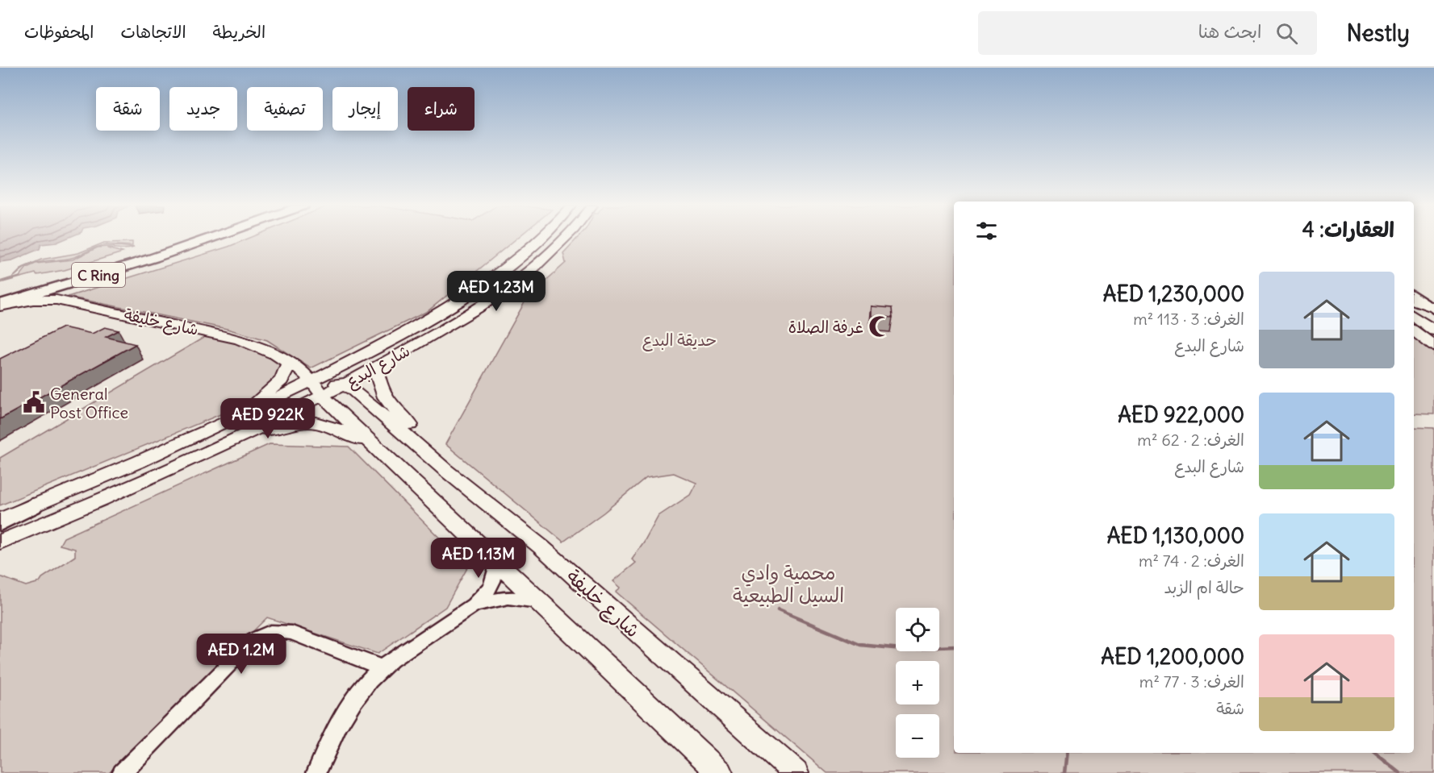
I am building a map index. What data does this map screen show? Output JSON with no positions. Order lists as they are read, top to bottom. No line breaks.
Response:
{"streets":{"highway":["C Ring"],"main road":["شارع خليفة","شارع البدع"]},"crossings":[["C Ring","شارع خليفة"],["شارع خليفة","شارع البدع"]],"parks":["حديقة البدع","محمية وادي السيل الطبيعية"],"places":{"mosque":["غرفة الصلاة"],"public building":["General Post Office"]},"page":{"header":"Nestly","search":"ابحث هنا","nav":["الخريطة","الاتجاهات","المحفوظات"],"chip":["شراء","إيجار","تصفية","جديد","شقة"],"heading":"العقارات: 4","list":[{"name":"AED 1,230,000","note":"الغرف: 3 · 113 m² · شارع البدع"},{"name":"AED 922,000","note":"الغرف: 2 · 62 m² · شارع البدع"},{"name":"AED 1,130,000","note":"الغرف: 2 · 74 m² · حالة ام الزبد"},{"name":"AED 1,200,000","note":"الغرف: 3 · 77 m² · شقة"}],"price":["AED 1.23M","AED 922K","AED 1.13M","AED 1.2M"],"map_buttons":["+","−"]}}
